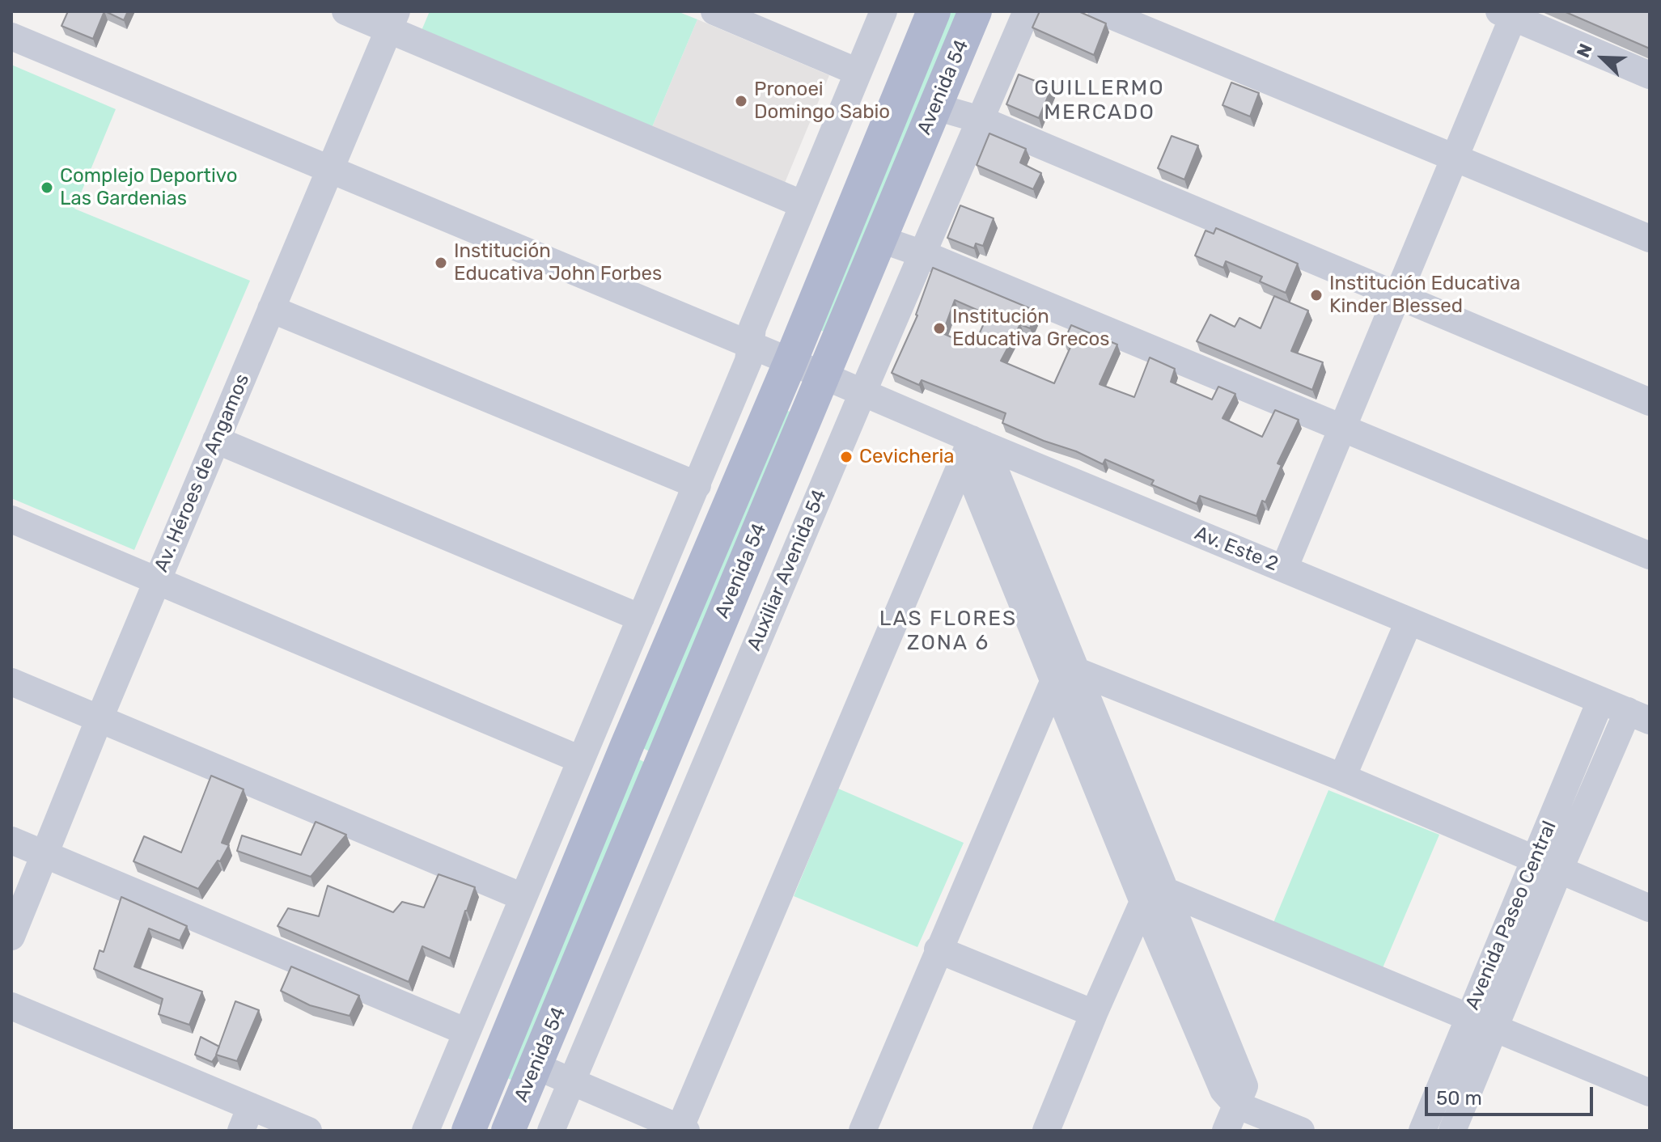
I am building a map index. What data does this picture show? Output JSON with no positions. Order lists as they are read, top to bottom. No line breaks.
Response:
{"streets":{"main road":["Avenida 54"],"street":["Av. Héroes de Angamos","Av. Este 2","Auxiliar Avenida 54","Avenida Paseo Central"]},"crossings":[["Avenida 54","Av. Este 2"],["Av. Héroes de Angamos","Av. Este 2"],["Av. Este 2","Auxiliar Avenida 54"],["Av. Este 2","Avenida Paseo Central"]],"districts":["GUILLERMO MERCADO","LAS FLORES ZONA 6"],"places":["Pronoei Domingo Sabio","Complejo Deportivo Las Gardenias","Institución Educativa John Forbes","Institución Educativa Kinder Blessed","Institución Educativa Grecos","Cevicheria"],"scale_bar":"50 m","north":"top left"}
